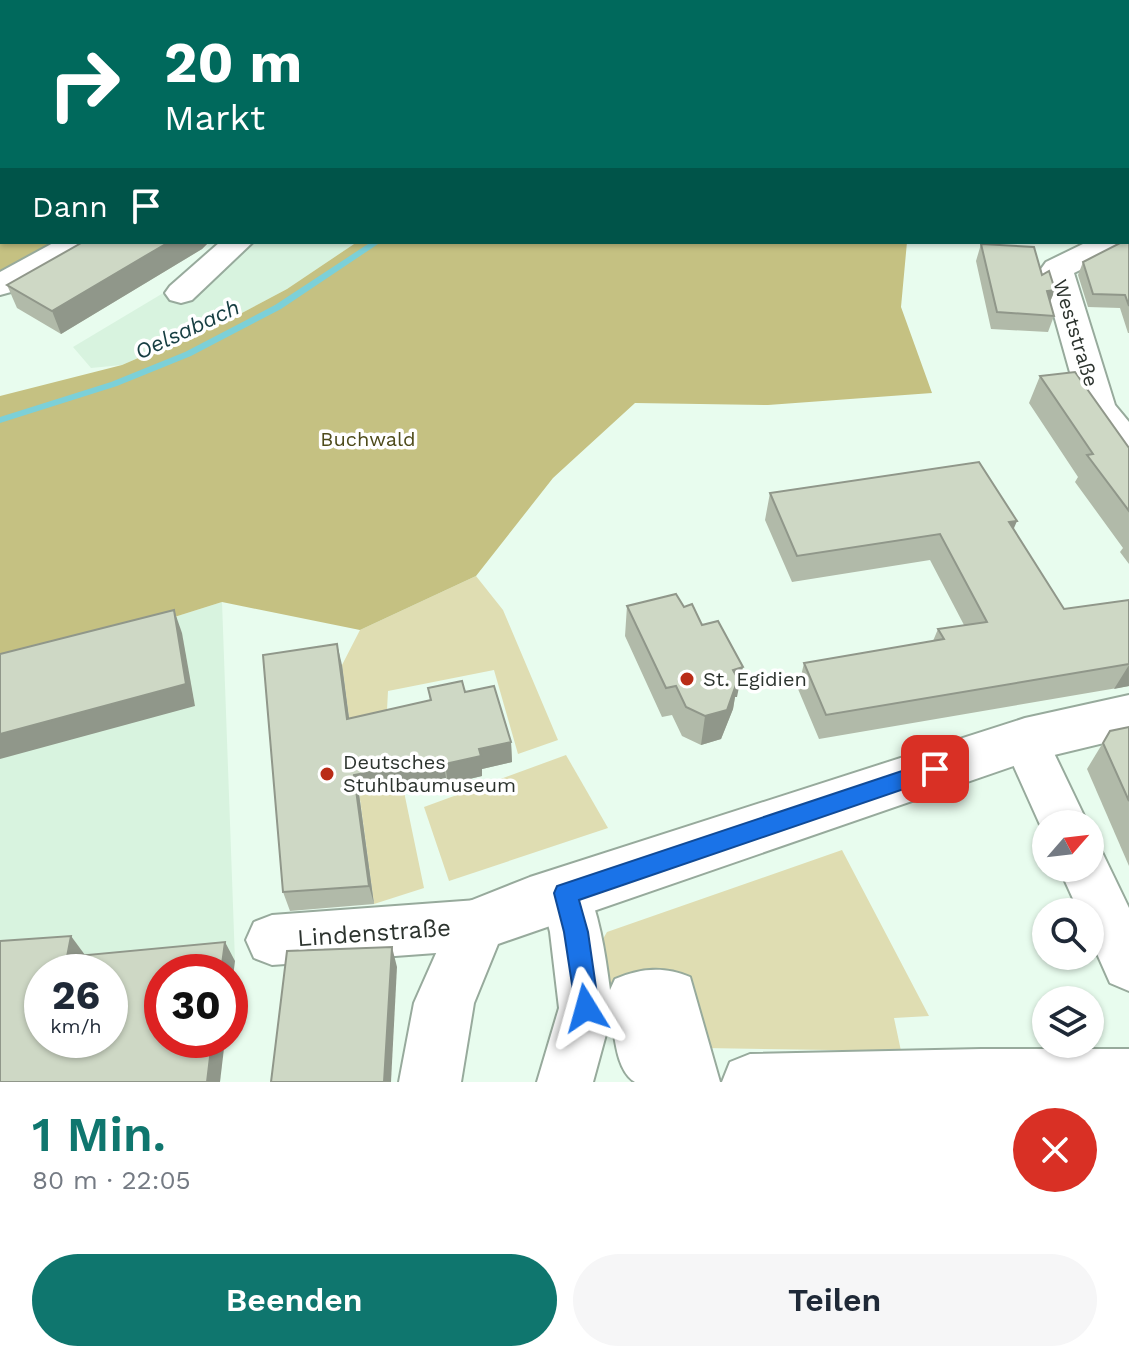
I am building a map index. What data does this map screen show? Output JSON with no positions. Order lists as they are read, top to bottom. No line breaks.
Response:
{"streets":{"main road":["Lindenstraße"],"street":["Weststraße"]},"water":["Oelsabach"],"parks":["Buchwald"],"places":["St. Egidien","Deutsches Stuhlbaumuseum"],"north":"top right","page":{"turn":["20 m","Markt"],"then":"Dann","speed":"26 km/h","limit":"30","heading":["1 Min.","80 m · 22:05"],"buttons":["Beenden","Teilen"]}}
